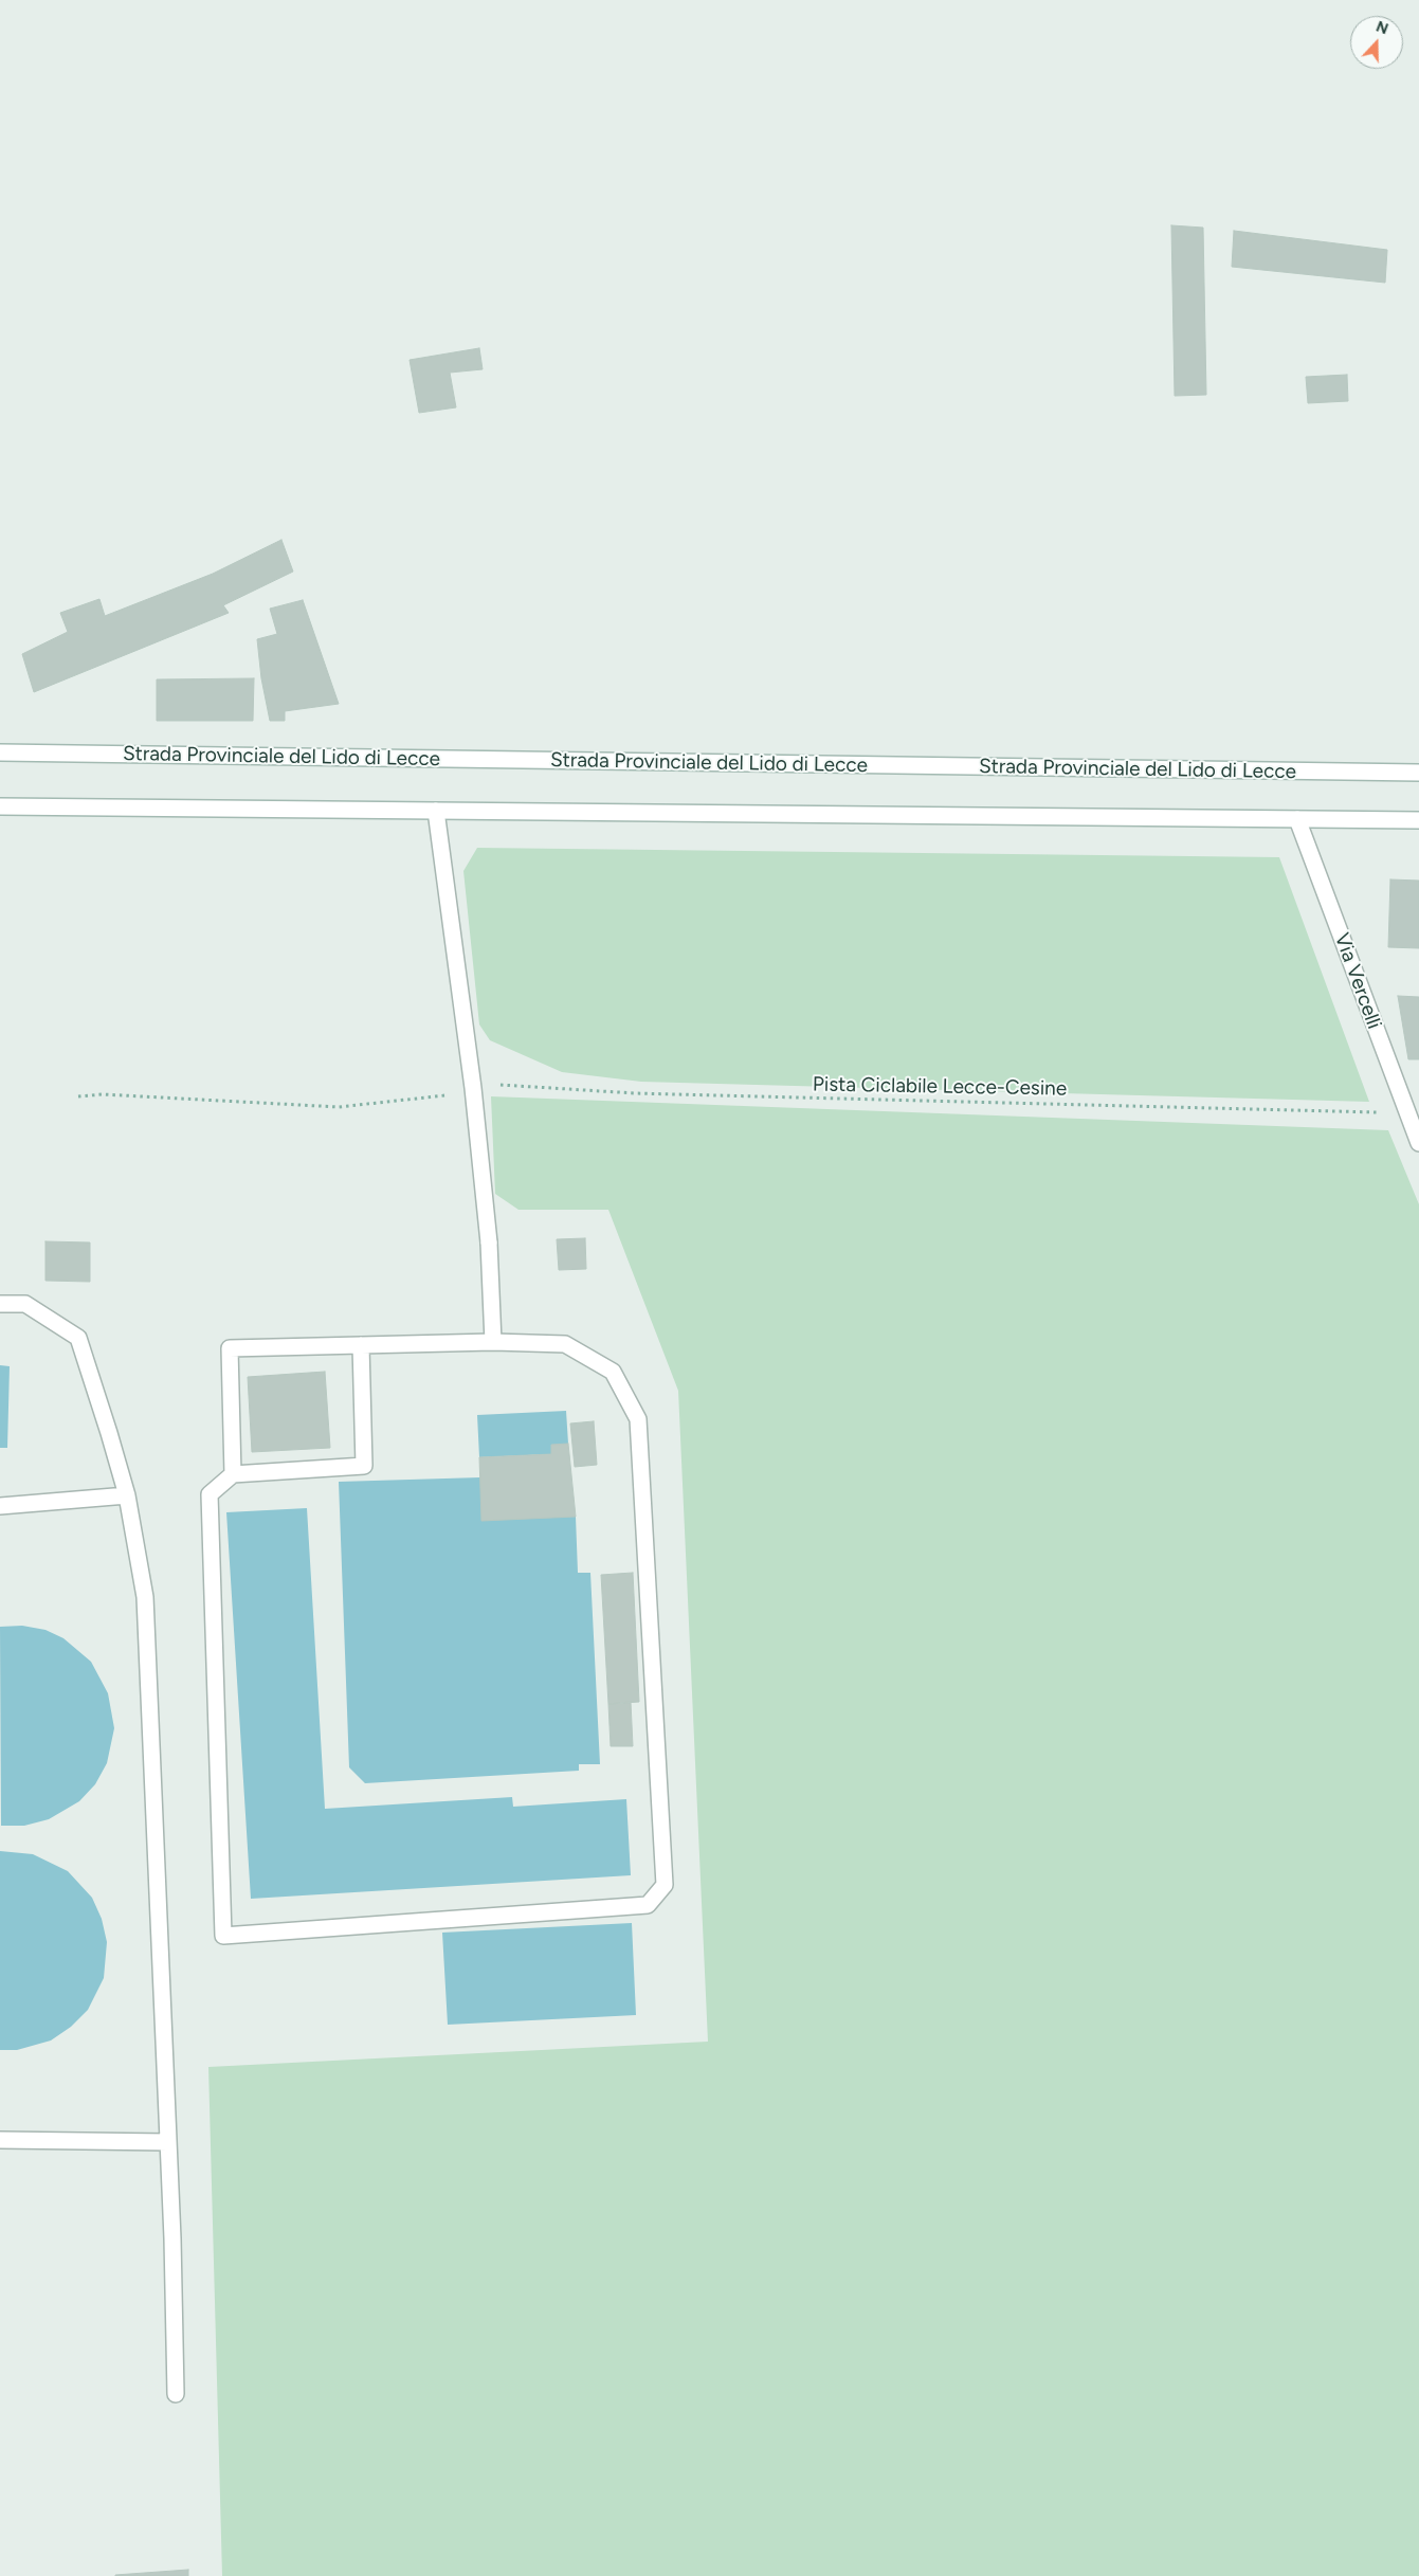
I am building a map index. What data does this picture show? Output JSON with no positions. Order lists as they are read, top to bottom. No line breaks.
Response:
{"streets":{"main road":["Strada Provinciale del Lido di Lecce","Via Vercelli"],"path":["Pista Ciclabile Lecce-Cesine"]},"crossings":[["Via Vercelli","Pista Ciclabile Lecce-Cesine"]],"north":"top"}
